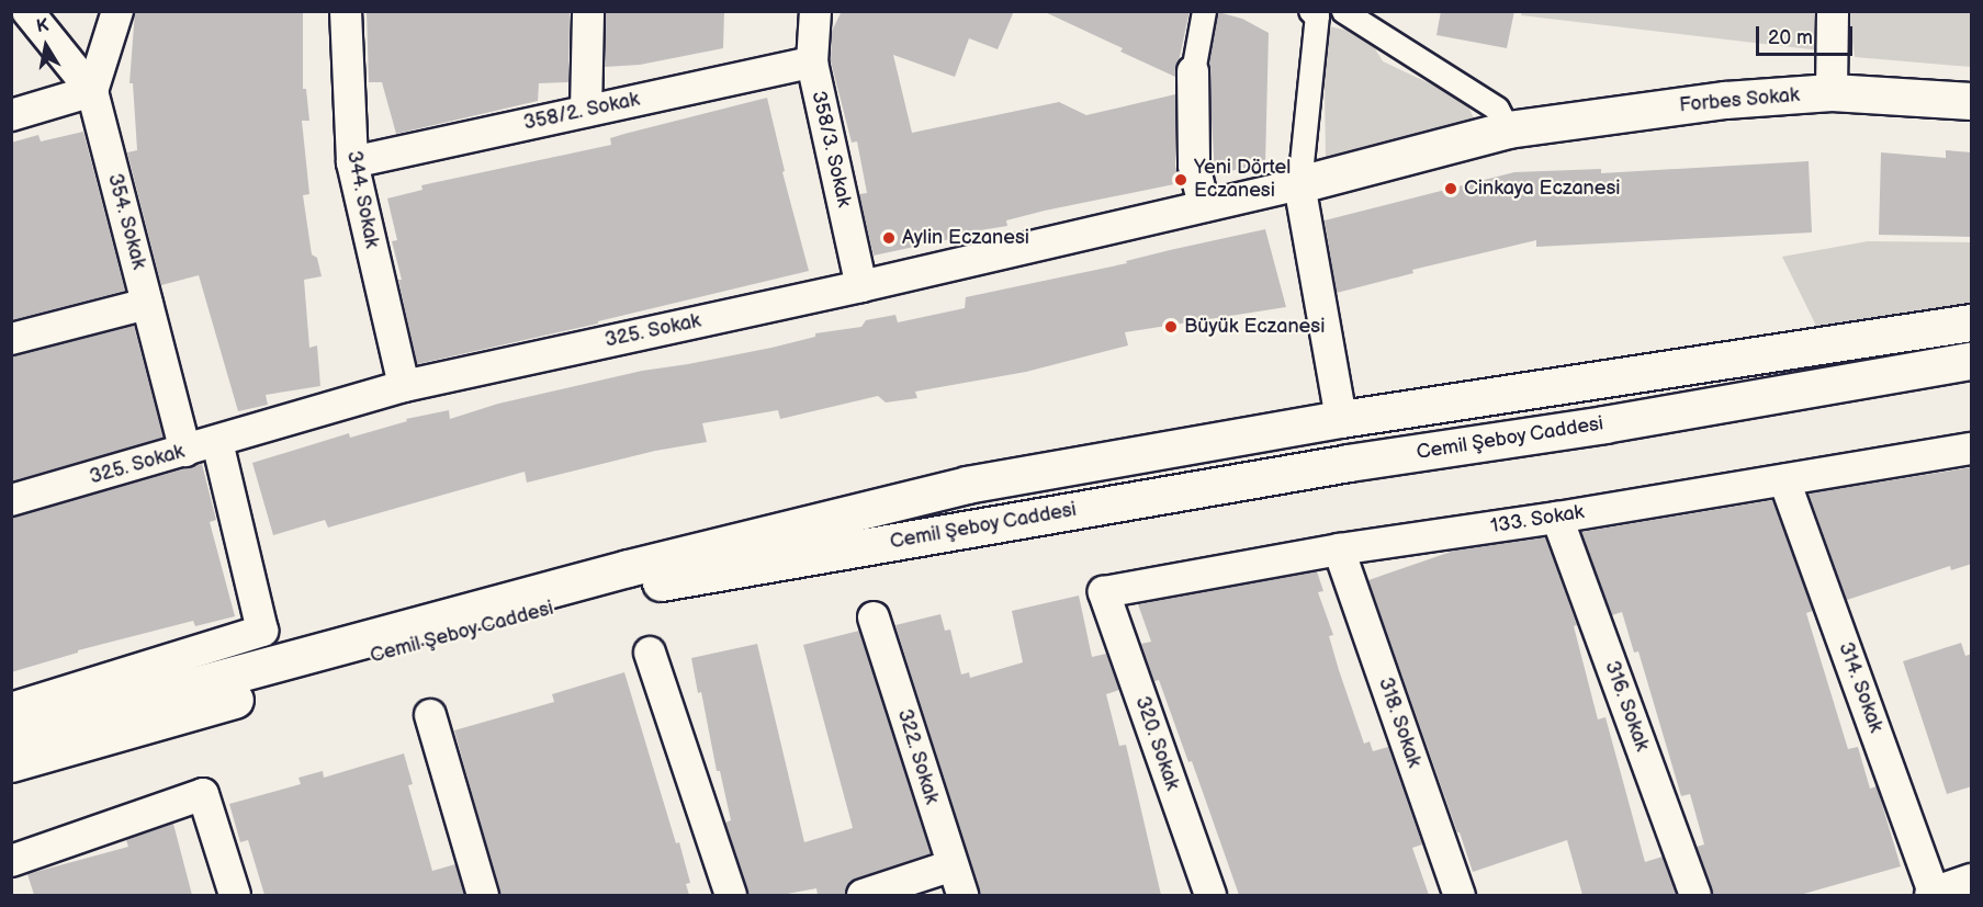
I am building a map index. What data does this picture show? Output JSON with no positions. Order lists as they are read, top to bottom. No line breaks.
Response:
{"streets":{"main road":["Forbes Sokak","Cemil Şeboy Caddesi"],"street":["358/2. Sokak","358/3. Sokak","344. Sokak","354. Sokak","325. Sokak","133. Sokak","314. Sokak","316. Sokak","318. Sokak","320. Sokak","322. Sokak"]},"crossings":[["Forbes Sokak","325. Sokak"],["358/2. Sokak","358/3. Sokak"],["358/2. Sokak","344. Sokak"],["358/3. Sokak","325. Sokak"],["344. Sokak","325. Sokak"],["354. Sokak","325. Sokak"],["133. Sokak","314. Sokak"],["133. Sokak","316. Sokak"],["133. Sokak","318. Sokak"],["133. Sokak","320. Sokak"]],"places":["Yeni Dörtel Eczanesi","Cinkaya Eczanesi","Aylin Eczanesi","Büyük Eczanesi"],"scale_bar":"20 m","north":"top"}
